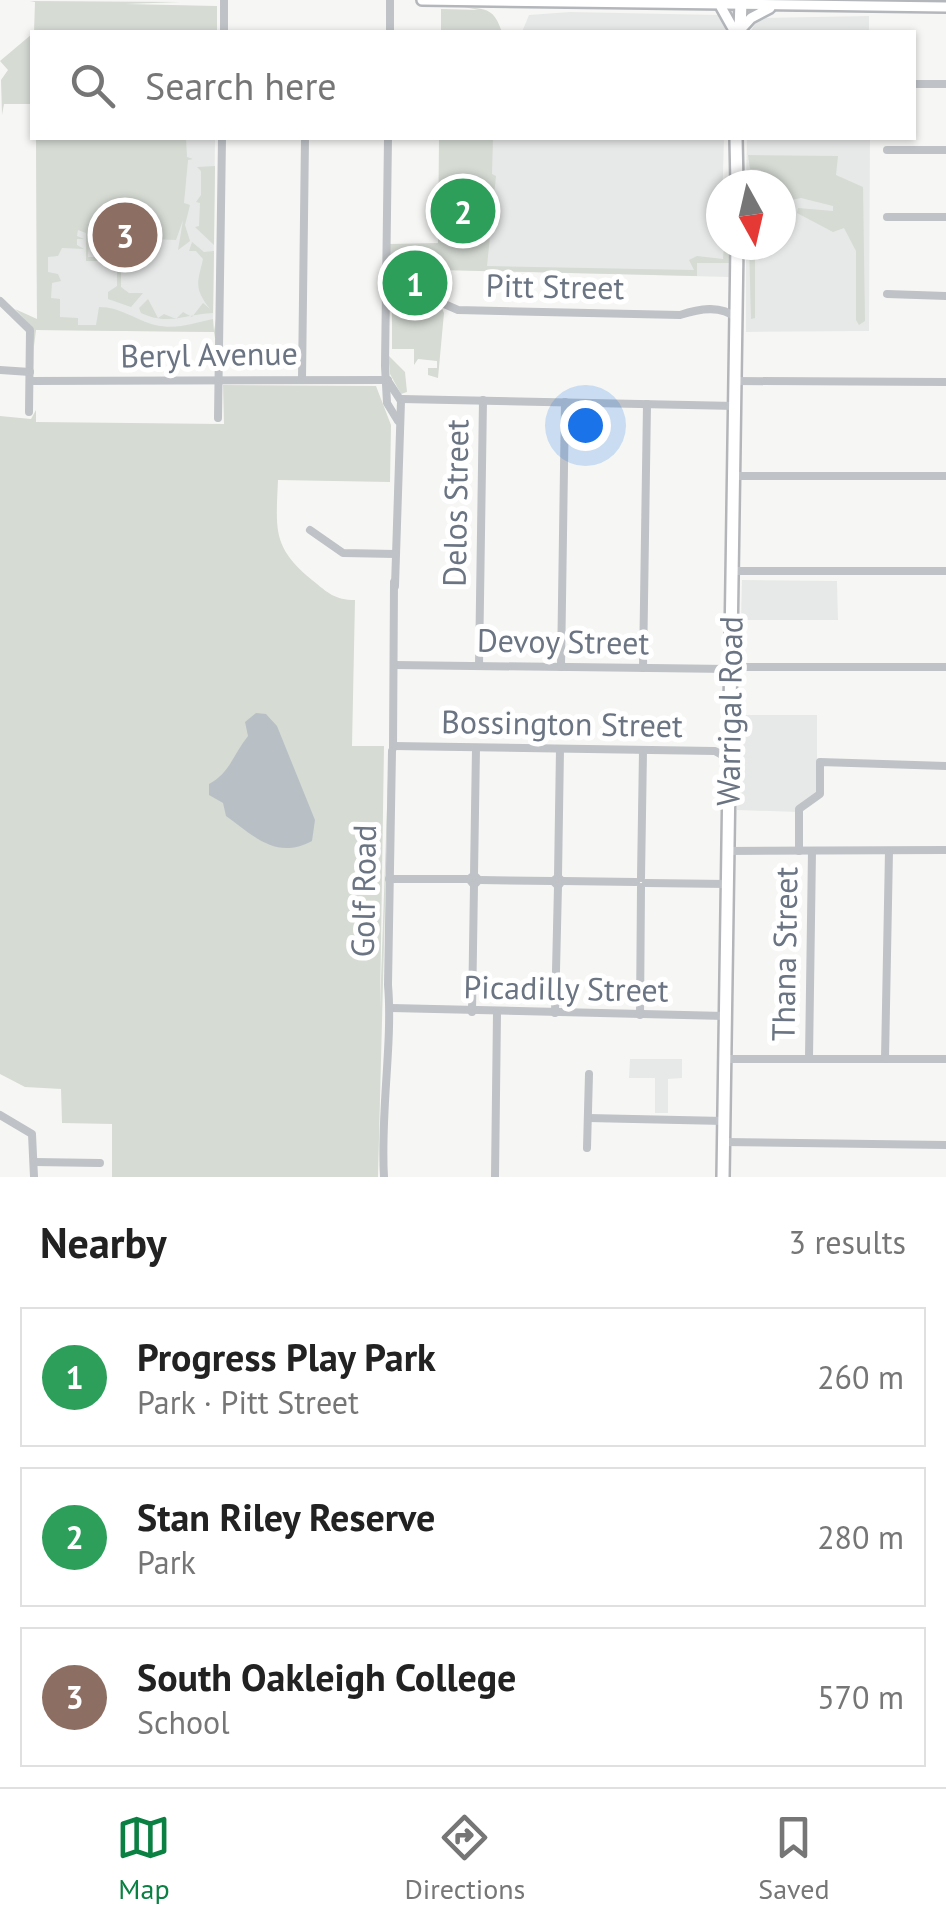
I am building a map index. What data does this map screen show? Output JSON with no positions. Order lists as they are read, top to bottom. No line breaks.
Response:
{"streets":{"highway":["Warrigal Road"],"street":["Pitt Street","Beryl Avenue","Delos Street","Devoy Street","Bossington Street","Golf Road","Thana Street","Picadilly Street"]},"crossings":[["Delos Street","Devoy Street"],["Devoy Street","Warrigal Road"],["Devoy Street","Golf Road"],["Warrigal Road","Bossington Street"],["Warrigal Road","Picadilly Street"],["Bossington Street","Golf Road"],["Golf Road","Picadilly Street"]],"north":"bottom","page":{"search":"Search here","pins":["2","3","1"],"heading":["Nearby","3 results"],"list":[{"mark":"1","name":"Progress Play Park","note":"Park · Pitt Street","value":"260 m"},{"mark":"2","name":"Stan Riley Reserve","note":"Park","value":"280 m"},{"mark":"3","name":"South Oakleigh College","note":"School","value":"570 m"}],"nav":["Map","Directions","Saved"]}}
